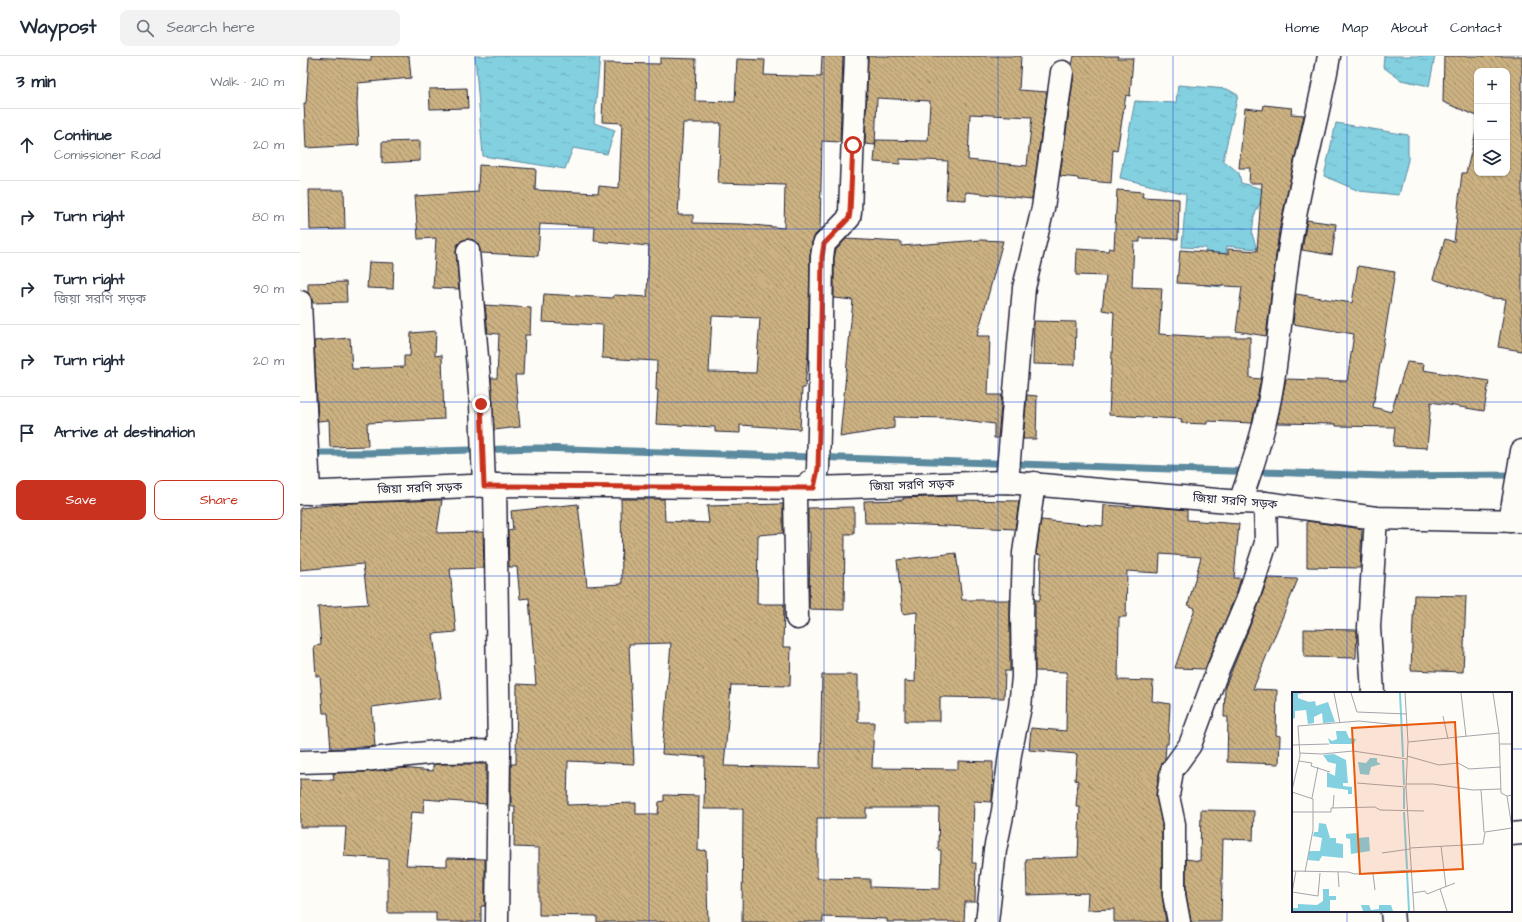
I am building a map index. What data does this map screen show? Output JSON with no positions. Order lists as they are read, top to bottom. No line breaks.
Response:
{"streets":{"street":["জিয়া সরণি সড়ক"]},"page":{"header":"Waypost","search":"Search here","nav":["Home","Map","About","Contact"],"heading":["3 min","Walk · 210 m"],"map_buttons":["+","−"],"list":[["Continue","Comissioner Road","20 m"],["Turn right","80 m"],["Turn right","জিয়া সরণি সড়ক","90 m"],["Turn right","20 m"],"Arrive at destination"],"buttons":["Save","Share"]}}
